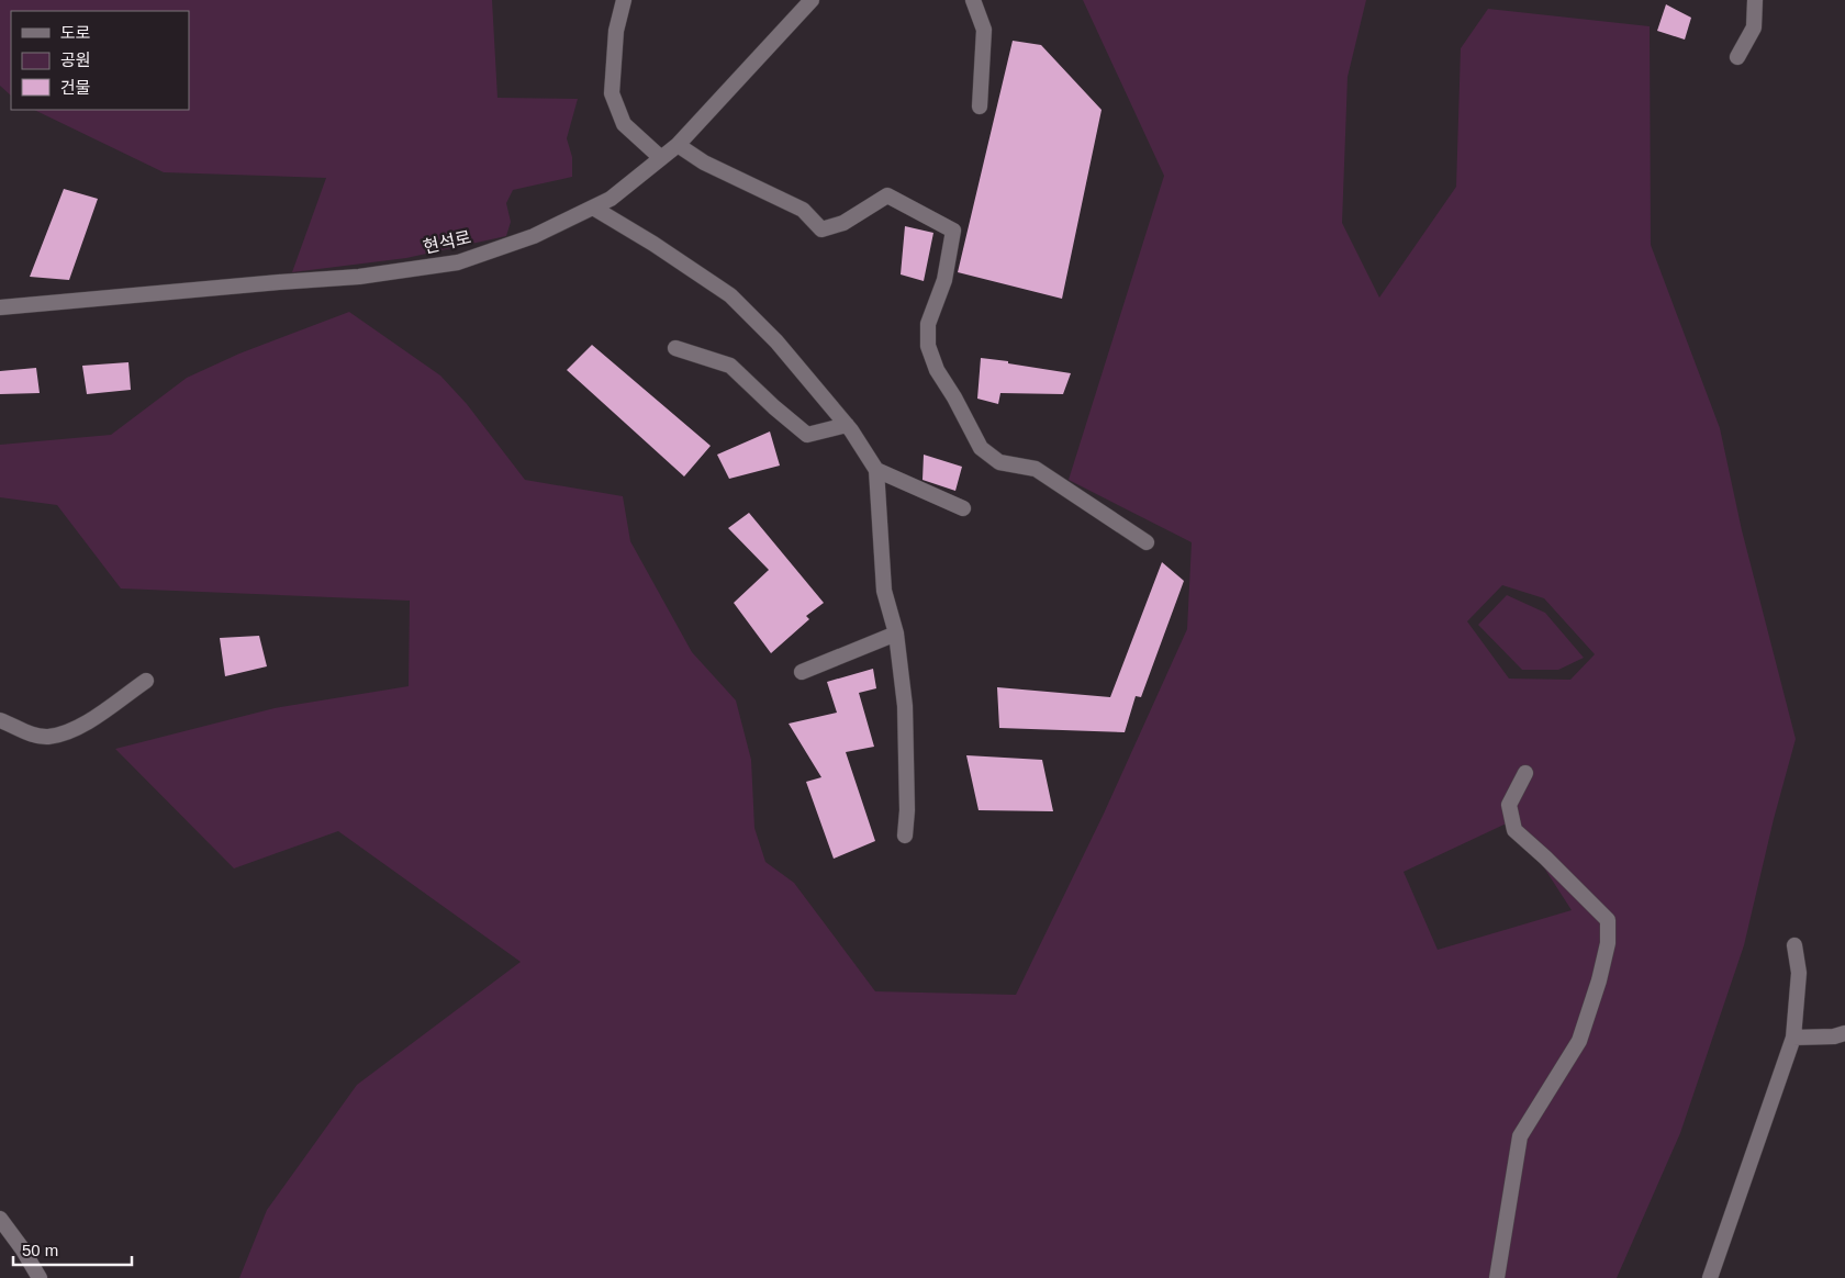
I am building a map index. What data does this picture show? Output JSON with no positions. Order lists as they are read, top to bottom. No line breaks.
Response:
{"streets":{"street":["현석로"]},"legend":["도로","공원","건물"],"scale_bar":"50 m"}
